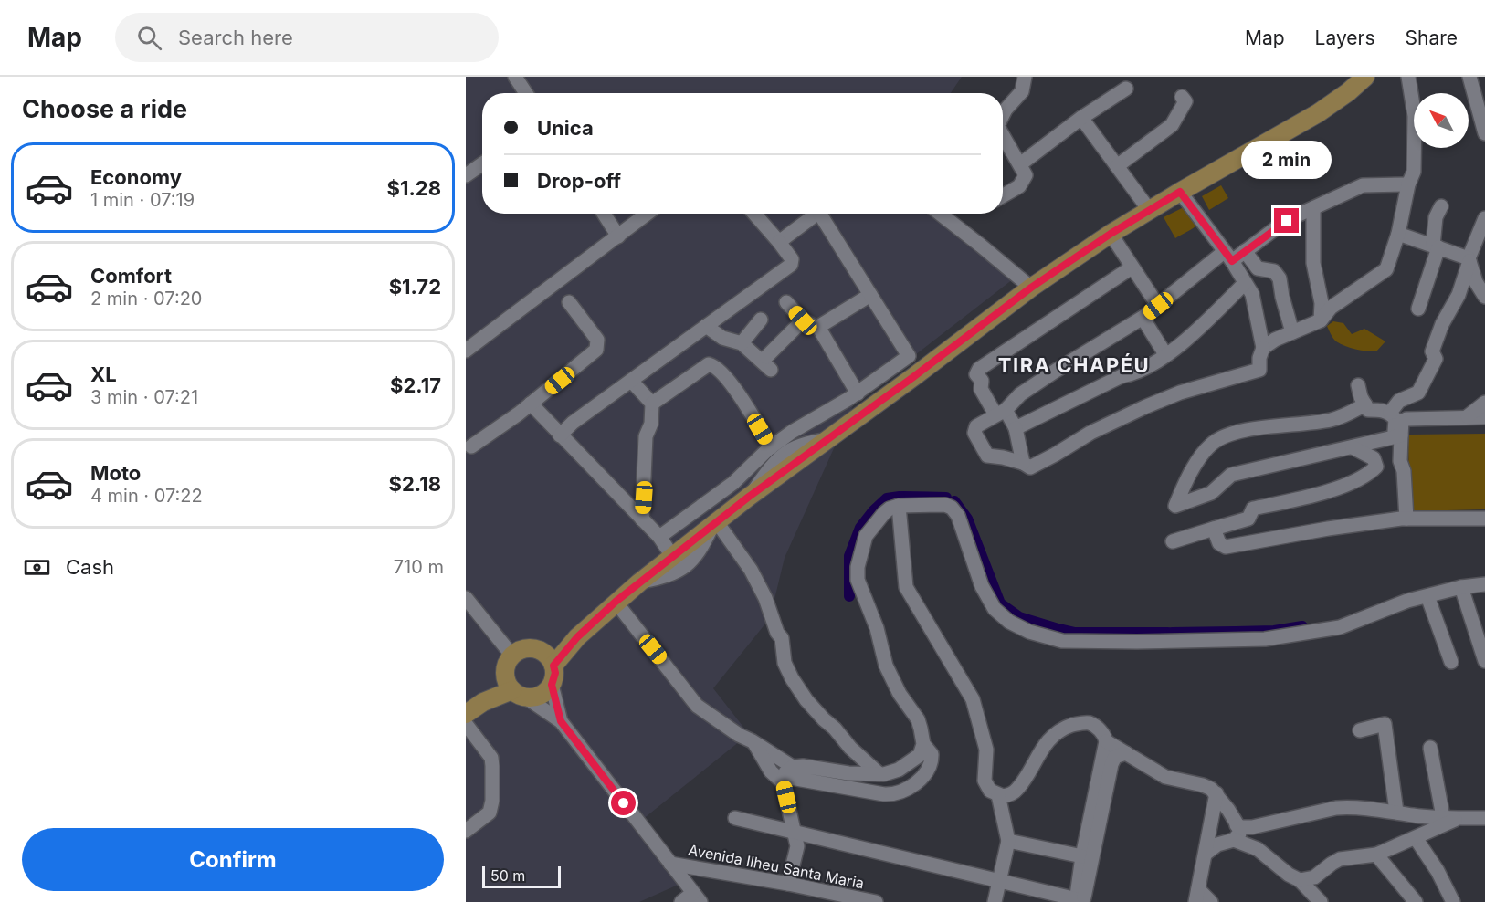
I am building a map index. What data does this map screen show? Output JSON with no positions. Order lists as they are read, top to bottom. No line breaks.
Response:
{"streets":{"street":["Avenida Ilheu Santa Maria"]},"districts":["TIRA CHAPÉU"],"scale_bar":"50 m","north":"top left","page":{"header":"Map","search":"Search here","nav":["Map","Layers","Share"],"heading":"Choose a ride","banner":["Unica","Drop-off"],"bubble":"2 min","list":[{"name":"Economy","note":"1 min · 07:19","value":"$1.28"},{"name":"Comfort","note":"2 min · 07:20","value":"$1.72"},{"name":"XL","note":"3 min · 07:21","value":"$2.17"},{"name":"Moto","note":"4 min · 07:22","value":"$2.18"}],"pay":["Cash","710 m"],"buttons":"Confirm","scale":"50 m"}}
